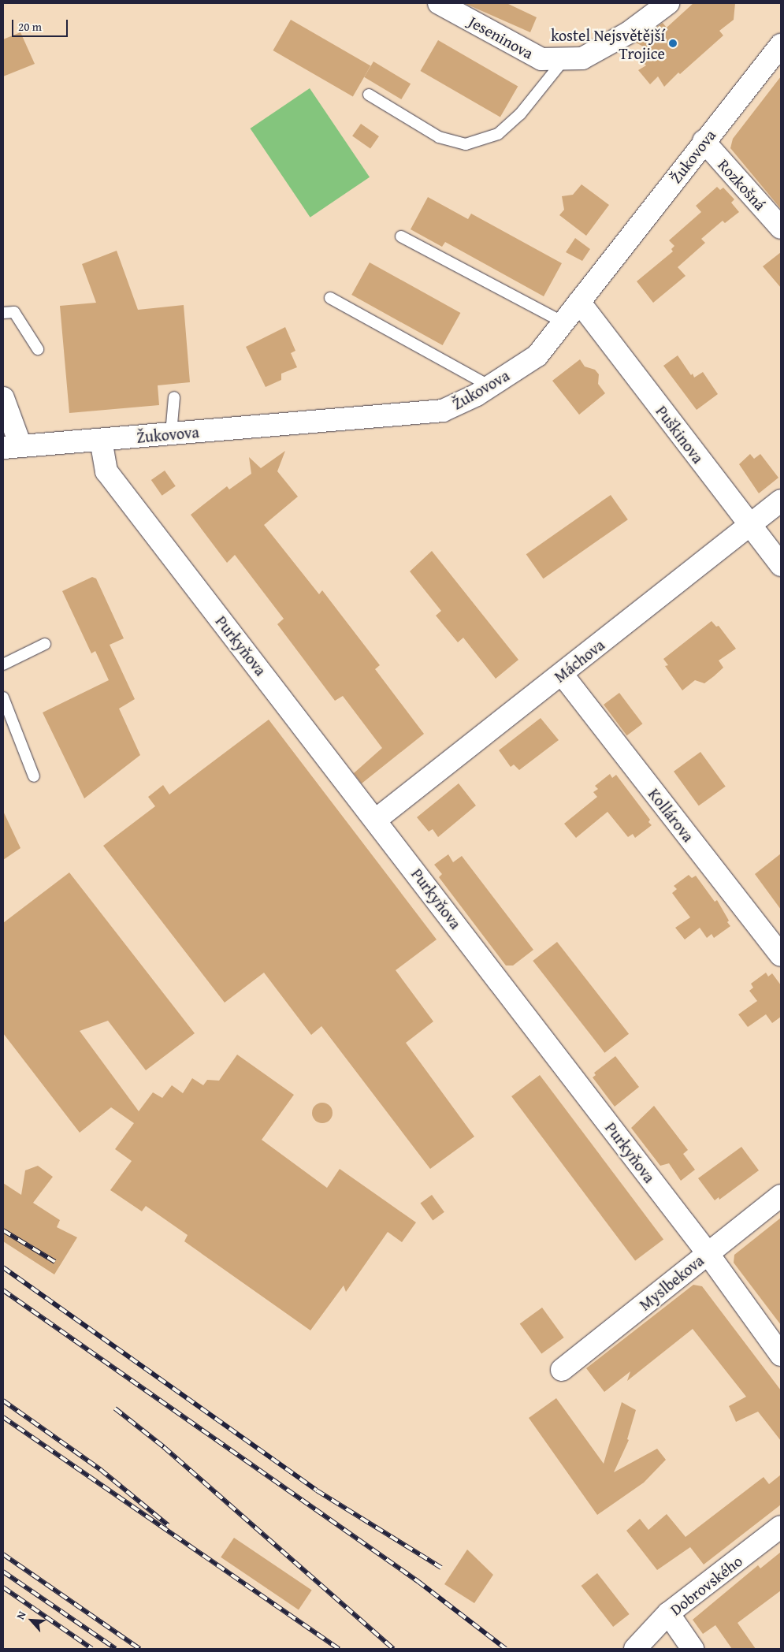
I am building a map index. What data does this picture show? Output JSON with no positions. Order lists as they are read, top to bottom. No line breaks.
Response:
{"streets":{"street":["Jeseninova","Žukovova","Rozkošná","Puškinova","Purkyňova","Máchova","Kollárova","Myslbekova","Dobrovského"]},"crossings":[["Žukovova","Rozkošná"],["Žukovova","Puškinova"],["Žukovova","Purkyňova"],["Puškinova","Máchova"],["Purkyňova","Máchova"],["Purkyňova","Myslbekova"],["Máchova","Kollárova"]],"places":["kostel Nejsvětější Trojice"],"scale_bar":"20 m","north":"top left"}
